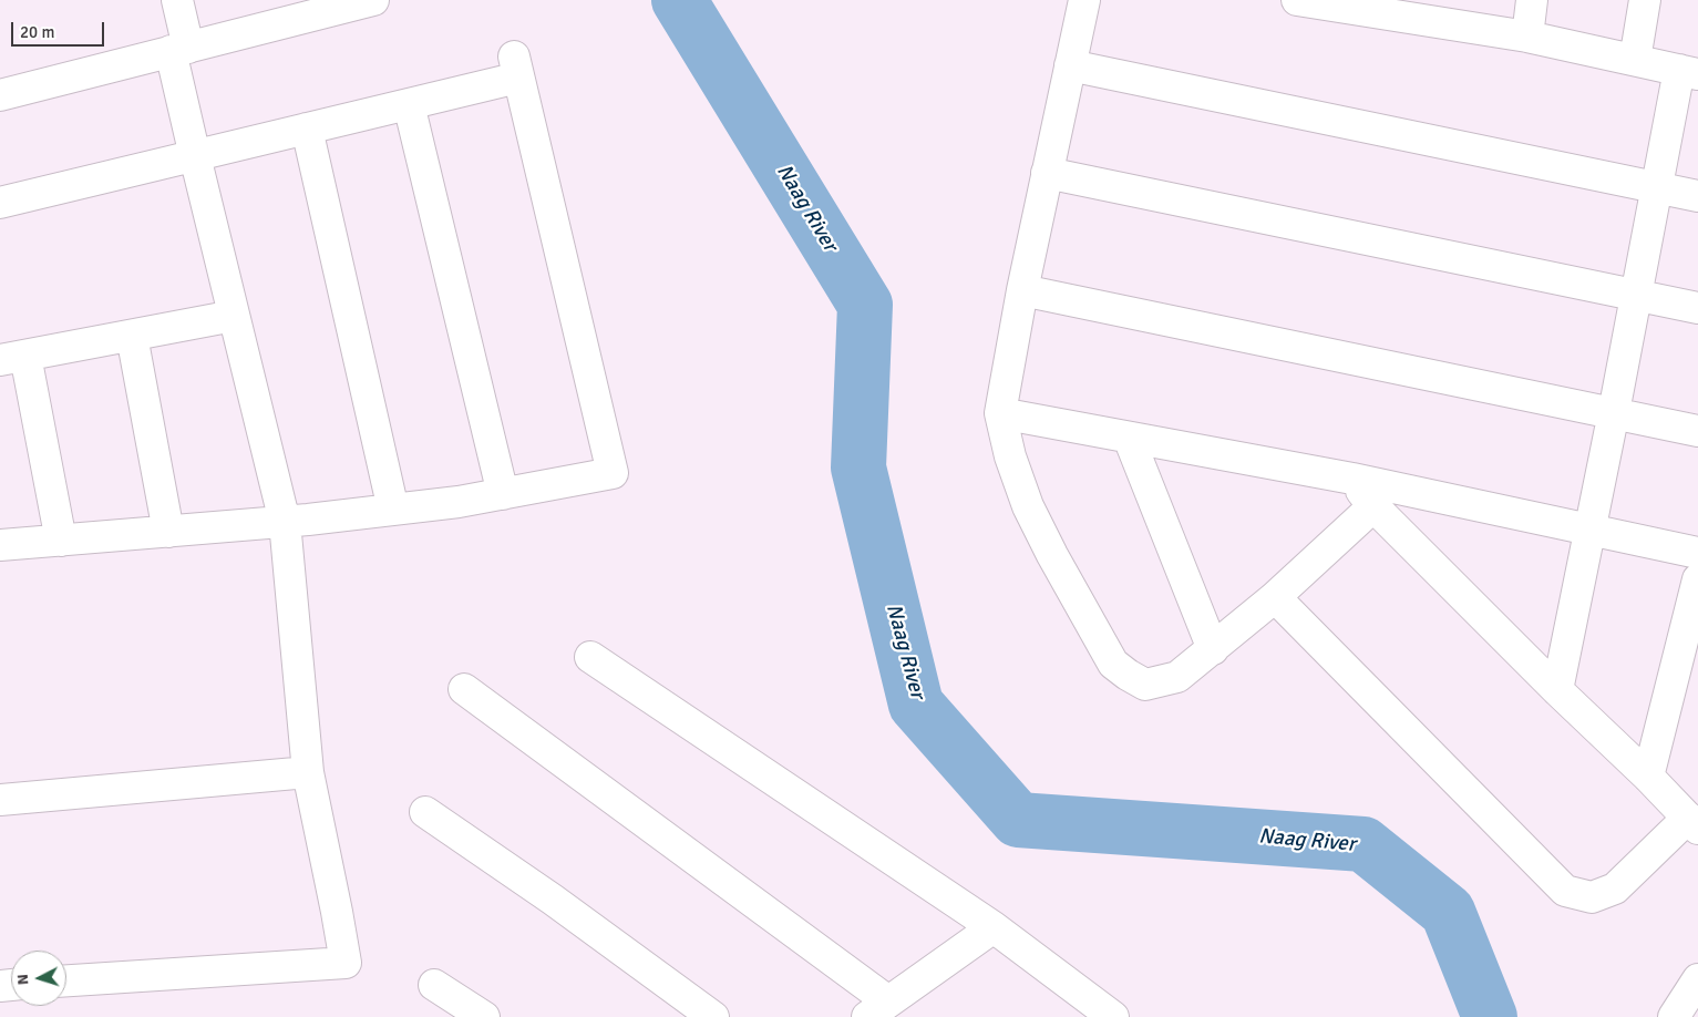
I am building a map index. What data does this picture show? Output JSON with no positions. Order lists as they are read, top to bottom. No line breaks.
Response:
{"water":["Naag River"],"scale_bar":"20 m","north":"left"}
